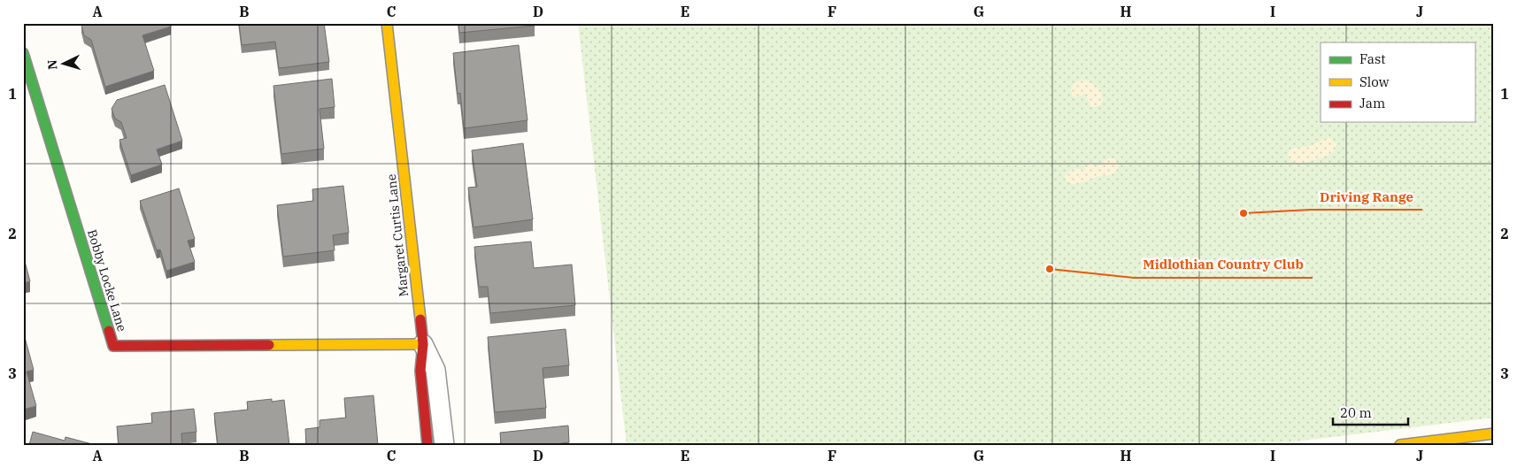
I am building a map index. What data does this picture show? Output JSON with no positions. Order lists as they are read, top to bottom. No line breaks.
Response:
{"streets":{"street":["Margaret Curtis Lane","Bobby Locke Lane"]},"crossings":[["Margaret Curtis Lane","Bobby Locke Lane"]],"places":["Driving Range","Midlothian Country Club"],"legend":["Fast","Slow","Jam"],"scale_bar":"20 m","north":"left","grid":{"columns":["A","B","C","D","E","F","G","H","I","J"],"rows":["1","2","3"]}}
